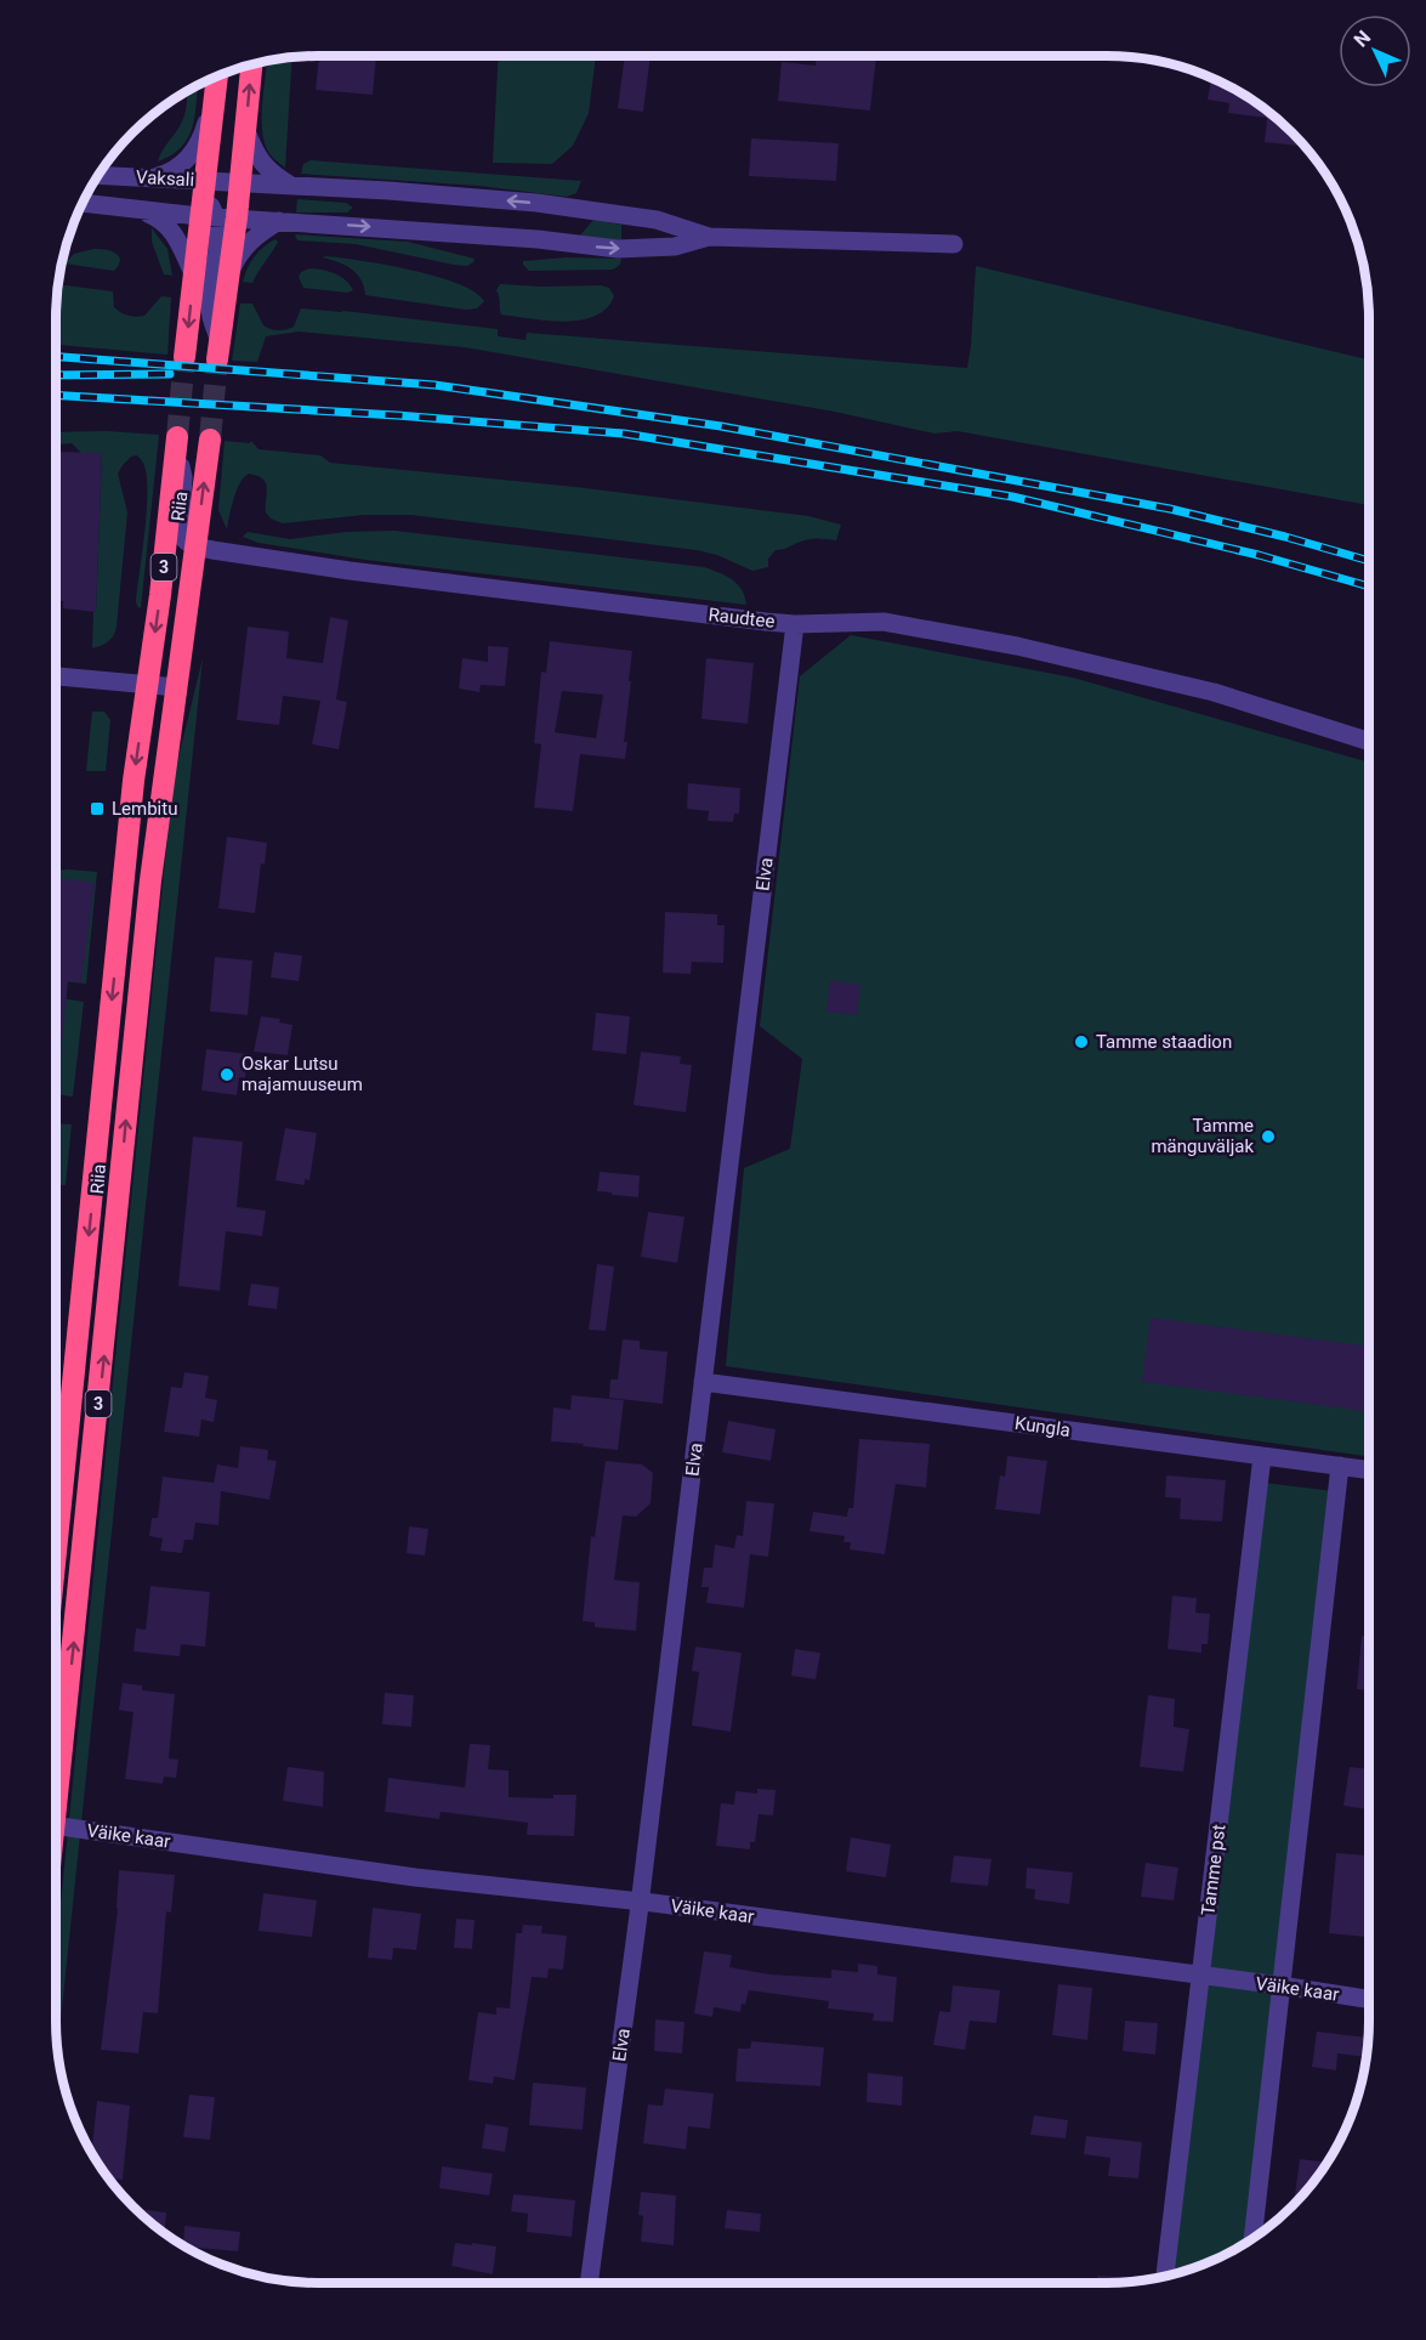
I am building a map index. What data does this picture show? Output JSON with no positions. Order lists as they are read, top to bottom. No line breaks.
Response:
{"streets":{"highway":["Riia","3"],"street":["Vaksali","Raudtee","Elva","Kungla","Väike kaar","Tamme pst"]},"crossings":[["Riia","Raudtee"],["Raudtee","Elva"],["Elva","Kungla"],["Elva","Väike kaar"],["Kungla","Tamme pst"],["Väike kaar","Tamme pst"]],"places":{"transit":["Lembitu"],"other":["Tamme staadion","Oskar Lutsu majamuuseum","Tamme mänguväljak"]},"north":"top left"}
